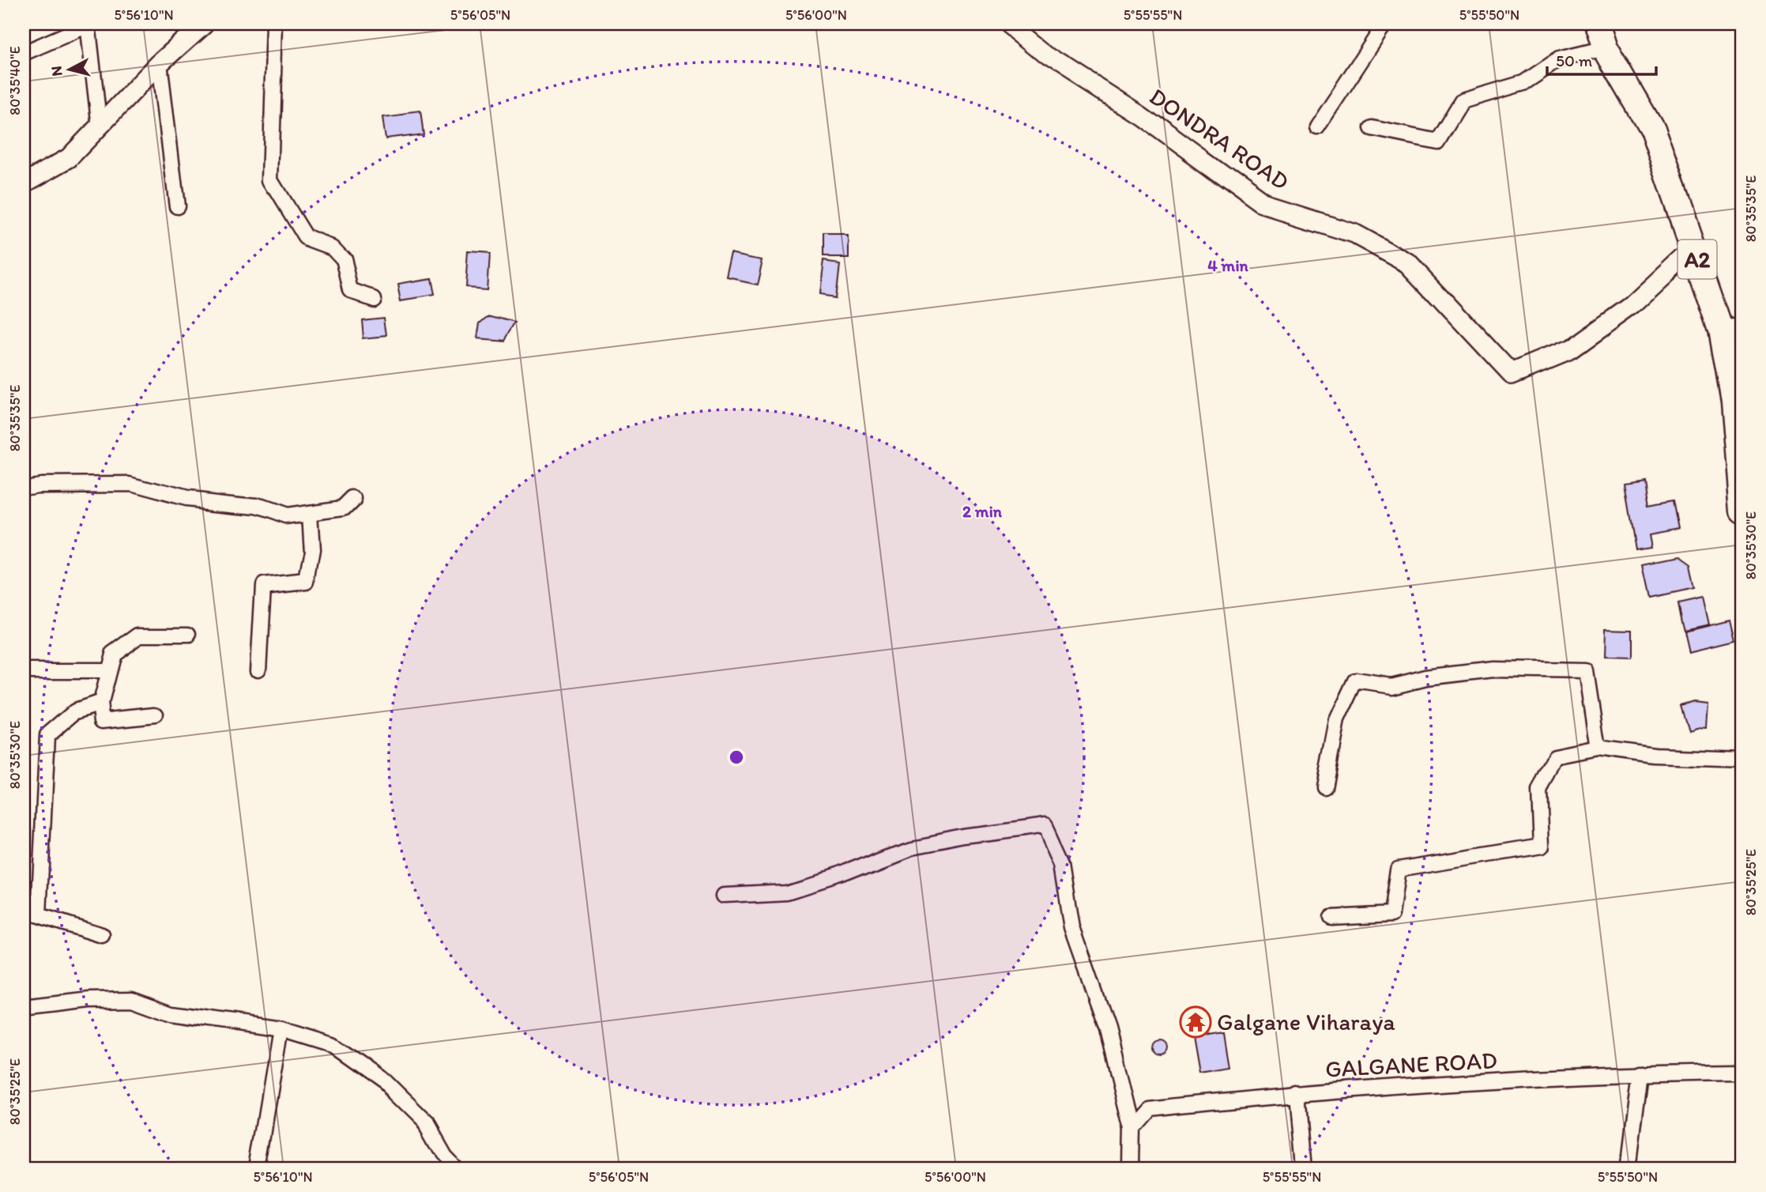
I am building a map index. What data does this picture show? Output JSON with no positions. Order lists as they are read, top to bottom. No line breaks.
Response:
{"streets":{"highway":["A2"],"street":["DONDRA ROAD","GALGANE ROAD"]},"crossings":[["DONDRA ROAD","A2"]],"places":{"temple":["Galgane Viharaya"]},"scale_bar":"50 m","north":"left","coordinates":["5°56'10\"N","5°56'05\"N","5°56'00\"N","5°55'55\"N","5°55'50\"N","80°35'40\"E","80°35'35\"E","80°35'30\"E","80°35'25\"E"],"rings":["4 min","2 min"]}
